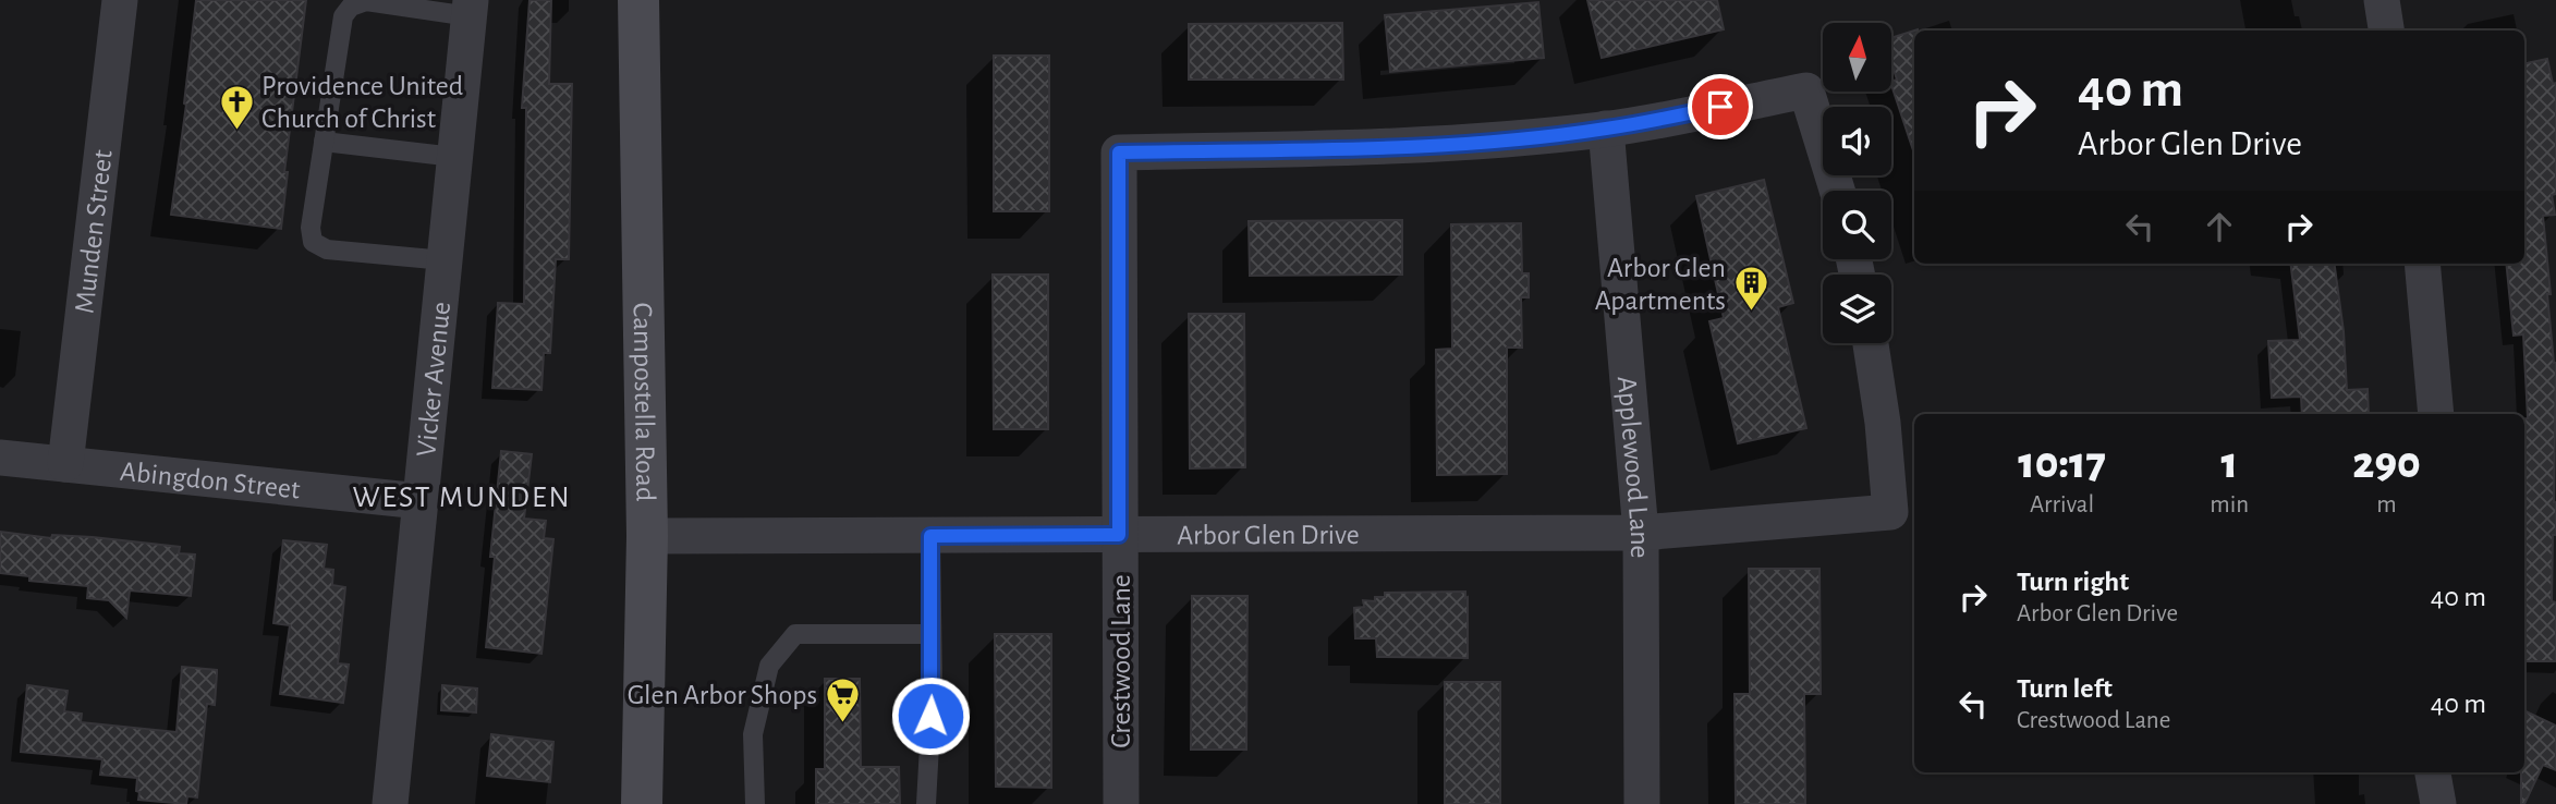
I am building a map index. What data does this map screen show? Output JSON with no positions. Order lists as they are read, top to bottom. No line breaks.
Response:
{"streets":{"main road":["Campostella Road"],"street":["Munden Street","Vicker Avenue","Applewood Lane","Abingdon Street","Arbor Glen Drive","Crestwood Lane"]},"crossings":[["Munden Street","Abingdon Street"],["Vicker Avenue","Abingdon Street"],["Campostella Road","Arbor Glen Drive"],["Applewood Lane","Arbor Glen Drive"],["Applewood Lane","Crestwood Lane"],["Arbor Glen Drive","Crestwood Lane"]],"districts":["WEST MUNDEN"],"places":{"church":["Providence United Church of Christ"],"building":["Arbor Glen Apartments"],"supermarket":["Glen Arbor Shops"]},"north":"top","page":{"turn":["40 m","Arbor Glen Drive"],"eta":["10:17","Arrival","1","min","290","m"],"list":[{"name":"Turn right","note":"Arbor Glen Drive","value":"40 m"},{"name":"Turn left","note":"Crestwood Lane","value":"40 m"}]}}
